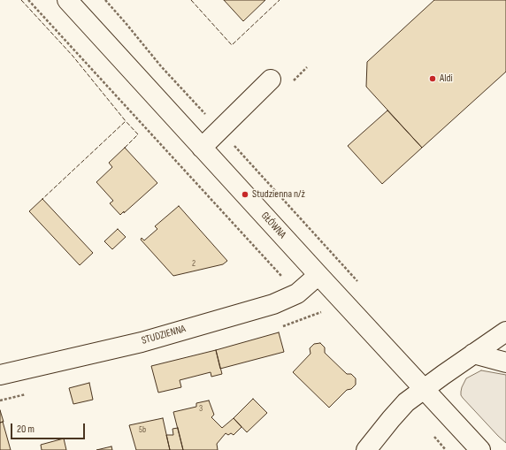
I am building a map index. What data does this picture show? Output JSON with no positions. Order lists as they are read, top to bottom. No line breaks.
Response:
{"streets":{"street":["GŁÓWNA","STUDZIENNA"]},"crossings":[["GŁÓWNA","STUDZIENNA"]],"places":["Aldi","Studzienna n/ż"],"house_numbers":["2","3","5b"],"scale_bar":"20 m"}
